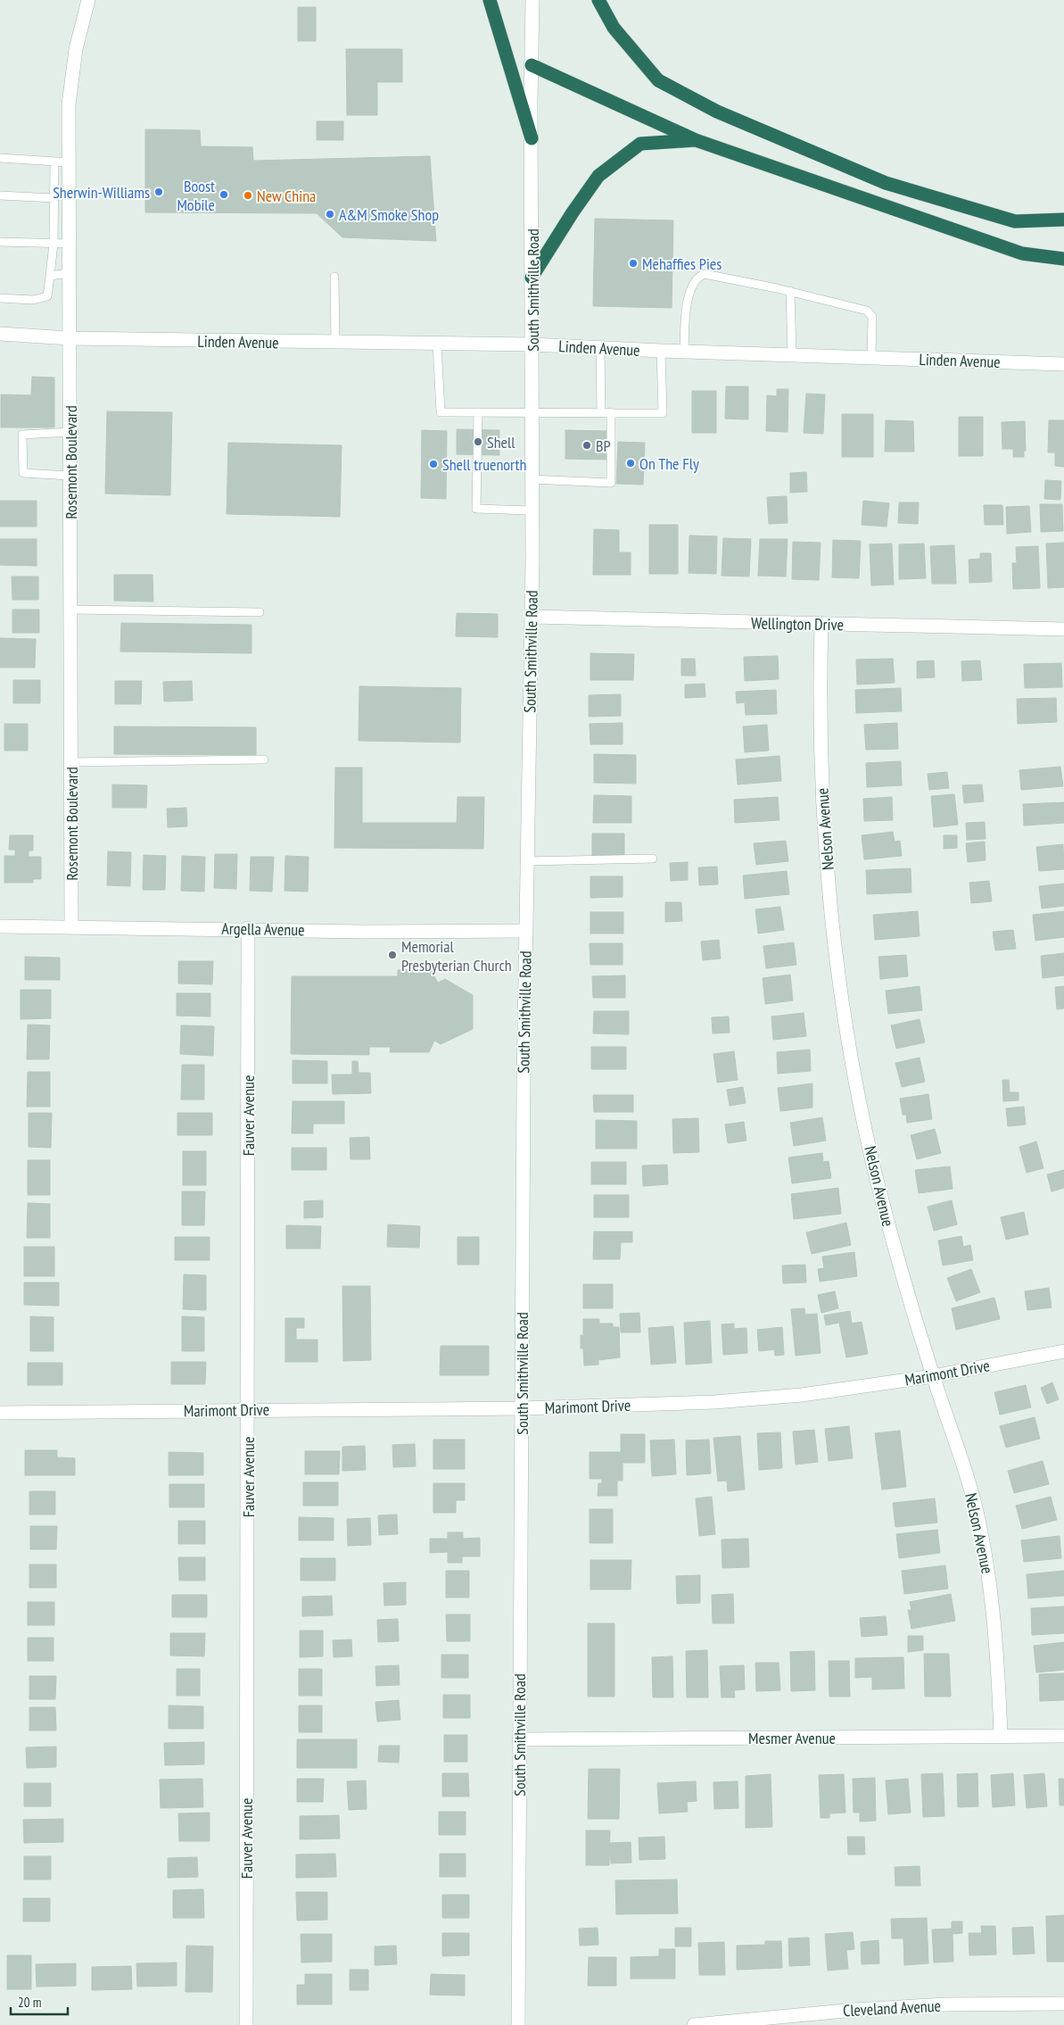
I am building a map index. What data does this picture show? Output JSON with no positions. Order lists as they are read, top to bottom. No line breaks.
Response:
{"streets":{"street":["South Smithville Road","Linden Avenue","Rosemont Boulevard","Wellington Drive","Nelson Avenue","Argella Avenue","Fauver Avenue","Marimont Drive","Mesmer Avenue","Cleveland Avenue"]},"crossings":[["South Smithville Road","Linden Avenue"],["South Smithville Road","Wellington Drive"],["South Smithville Road","Argella Avenue"],["South Smithville Road","Marimont Drive"],["South Smithville Road","Mesmer Avenue"],["Linden Avenue","Rosemont Boulevard"],["Rosemont Boulevard","Argella Avenue"],["Wellington Drive","Nelson Avenue"],["Nelson Avenue","Marimont Drive"],["Nelson Avenue","Mesmer Avenue"],["Argella Avenue","Fauver Avenue"],["Fauver Avenue","Marimont Drive"]],"places":["Sherwin-Williams","Boost Mobile","New China","A&M Smoke Shop","Mehaffies Pies","Shell","BP","On The Fly","Shell truenorth","Memorial Presbyterian Church"],"scale_bar":"20 m"}
